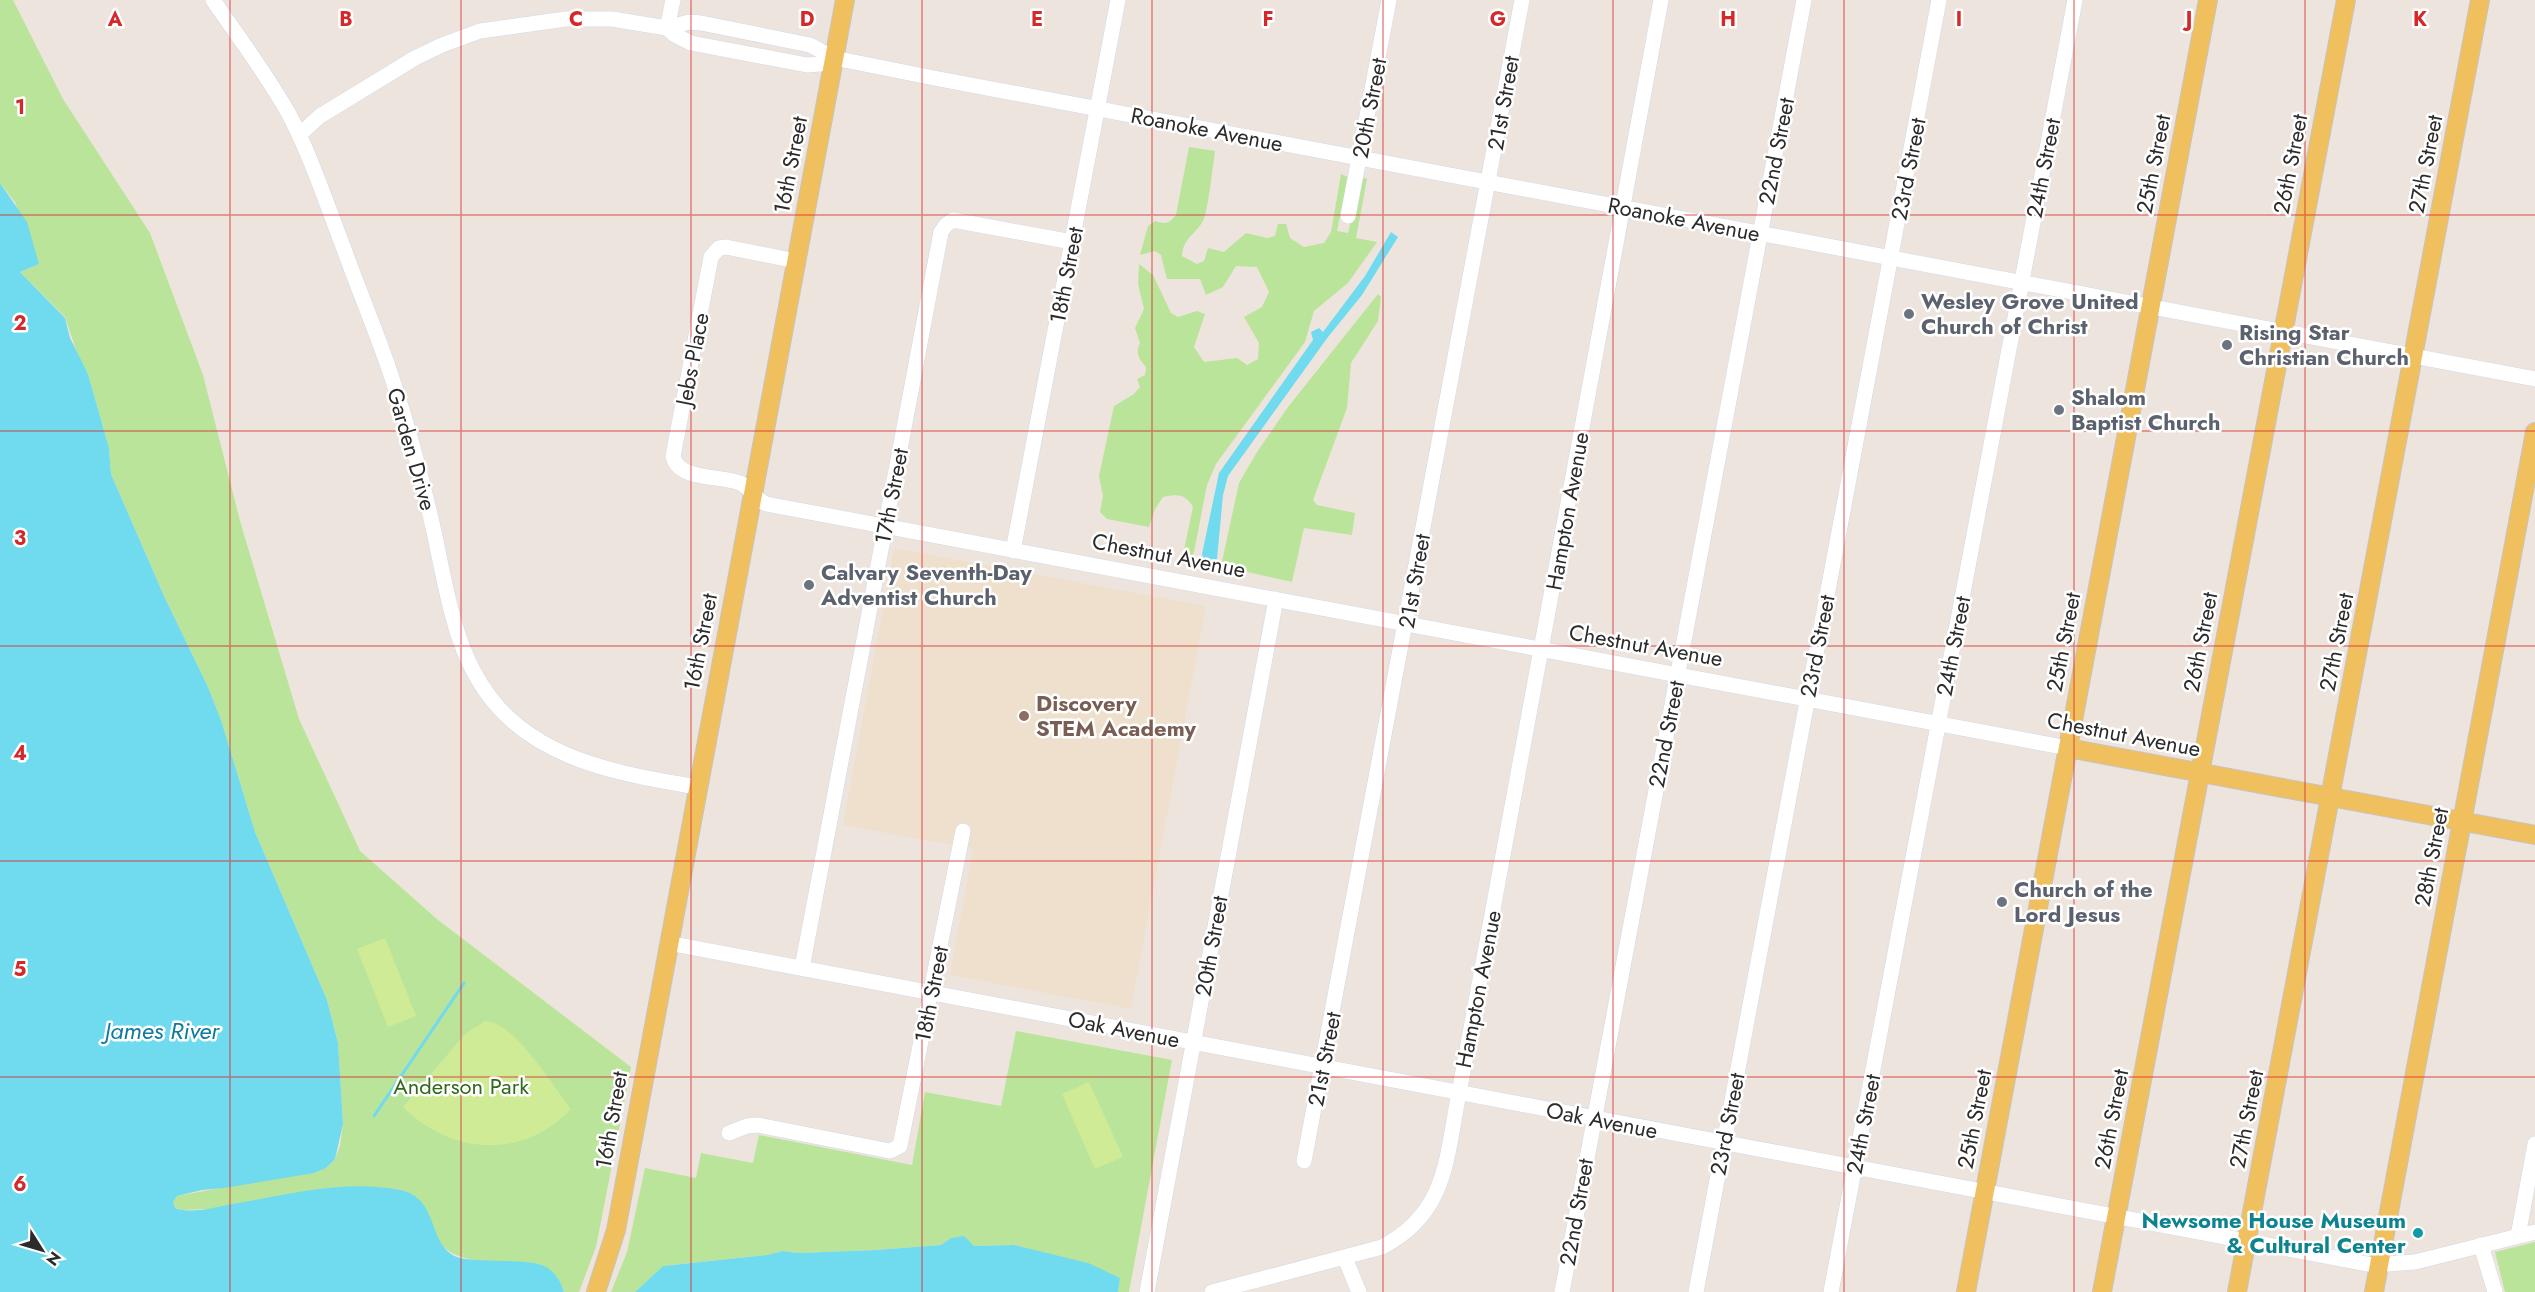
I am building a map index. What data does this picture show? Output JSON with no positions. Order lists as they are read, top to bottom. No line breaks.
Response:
{"streets":{"main road":["25th Street","26th Street","27th Street","16th Street","Chestnut Avenue","28th Street"],"street":["21st Street","20th Street","Roanoke Avenue","22nd Street","24th Street","23rd Street","18th Street","Jebs Place","Garden Drive","17th Street","Hampton Avenue","Oak Avenue"]},"crossings":[["21st Street","Roanoke Avenue"],["21st Street","Chestnut Avenue"],["21st Street","Oak Avenue"],["20th Street","Roanoke Avenue"],["20th Street","Chestnut Avenue"],["20th Street","Oak Avenue"],["Roanoke Avenue","22nd Street"],["Roanoke Avenue","25th Street"],["Roanoke Avenue","26th Street"],["Roanoke Avenue","27th Street"],["Roanoke Avenue","16th Street"],["Roanoke Avenue","24th Street"],["Roanoke Avenue","23rd Street"],["Roanoke Avenue","18th Street"],["Roanoke Avenue","Garden Drive"],["Roanoke Avenue","Hampton Avenue"],["22nd Street","Chestnut Avenue"],["22nd Street","Oak Avenue"],["25th Street","Chestnut Avenue"],["25th Street","Oak Avenue"],["26th Street","Chestnut Avenue"],["26th Street","Oak Avenue"],["27th Street","Chestnut Avenue"],["27th Street","Oak Avenue"],["16th Street","Jebs Place"],["16th Street","Garden Drive"],["16th Street","Chestnut Avenue"],["16th Street","Oak Avenue"],["24th Street","Chestnut Avenue"],["24th Street","Oak Avenue"],["23rd Street","Chestnut Avenue"],["23rd Street","Oak Avenue"],["18th Street","17th Street"],["18th Street","Chestnut Avenue"],["18th Street","Oak Avenue"],["Jebs Place","Chestnut Avenue"],["17th Street","Chestnut Avenue"],["17th Street","Oak Avenue"],["Hampton Avenue","Chestnut Avenue"],["Hampton Avenue","Oak Avenue"],["Chestnut Avenue","28th Street"],["28th Street","Oak Avenue"]],"water":["James River"],"parks":["Anderson Park"],"places":["Wesley Grove United Church of Christ","Rising Star Christian Church","Shalom Baptist Church","Calvary Seventh-Day Adventist Church","Discovery STEM Academy","Church of the Lord Jesus","Newsome House Museum & Cultural Center"],"north":"bottom right","grid":{"columns":["A","B","C","D","E","F","G","H","I","J","K"],"rows":["1","2","3","4","5","6"]}}
